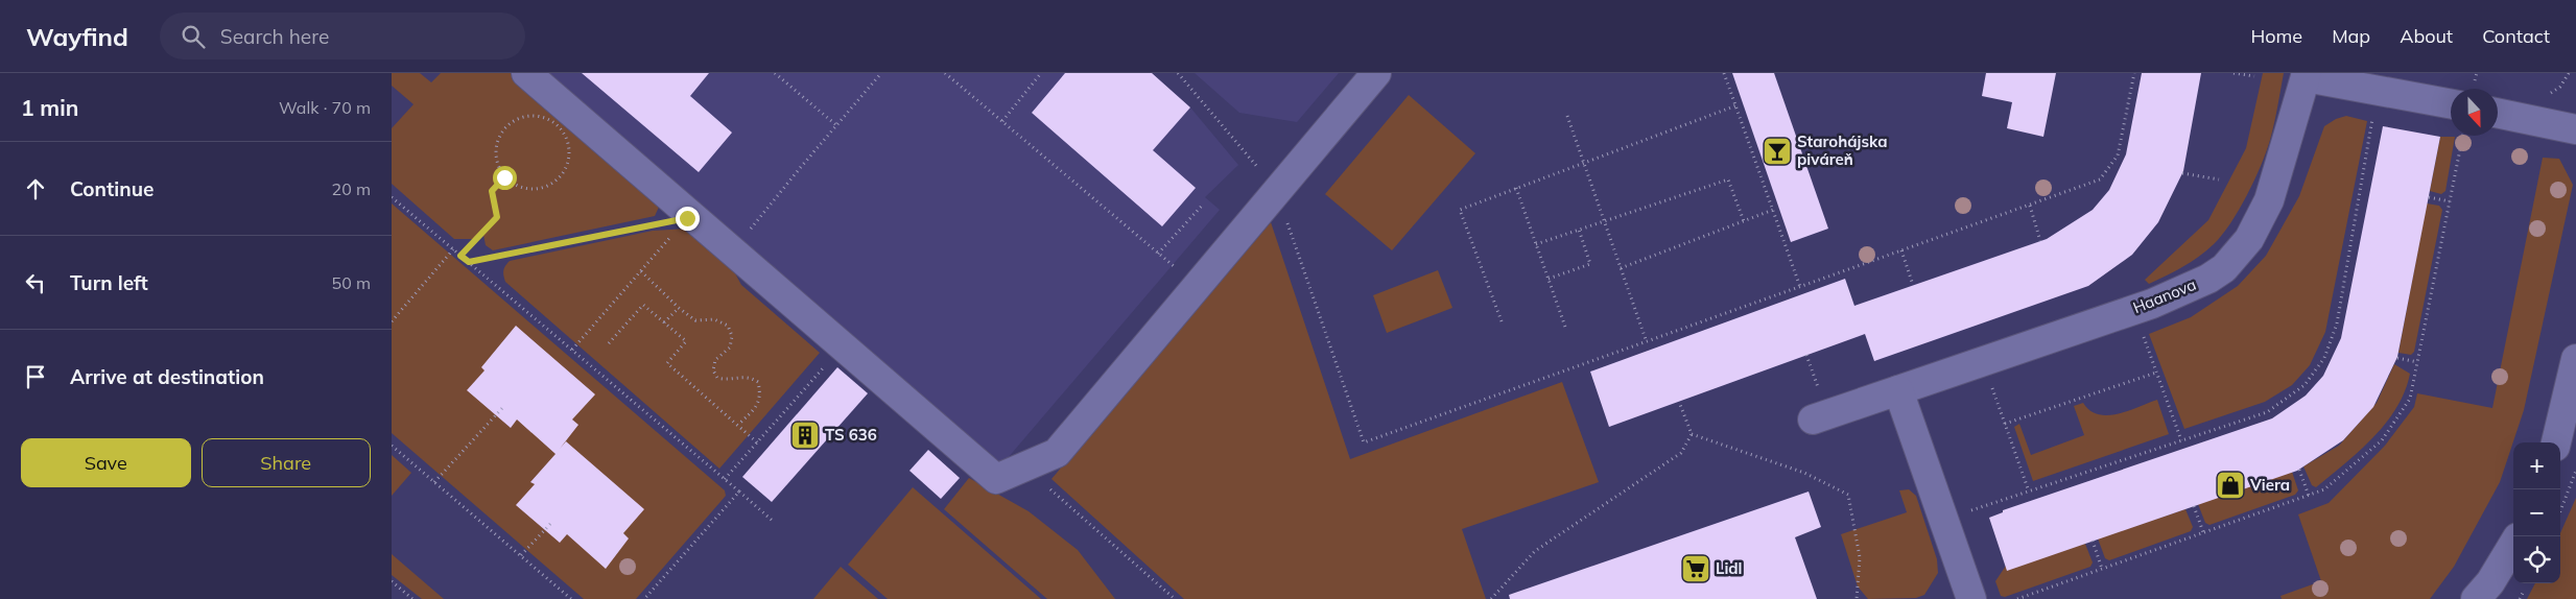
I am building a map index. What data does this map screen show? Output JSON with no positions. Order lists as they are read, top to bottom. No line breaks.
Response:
{"streets":{"street":["Haanova"]},"places":{"bar":["Starohájska piváreň"],"building":["TS 636"],"shop":["Viera"],"supermarket":["Lidl"]},"north":"bottom","page":{"header":"Wayfind","search":"Search here","nav":["Home","Map","About","Contact"],"heading":["1 min","Walk · 70 m"],"list":[["Continue","20 m"],["Turn left","50 m"],"Arrive at destination"],"buttons":["Save","Share"],"map_buttons":["+","−"]}}
